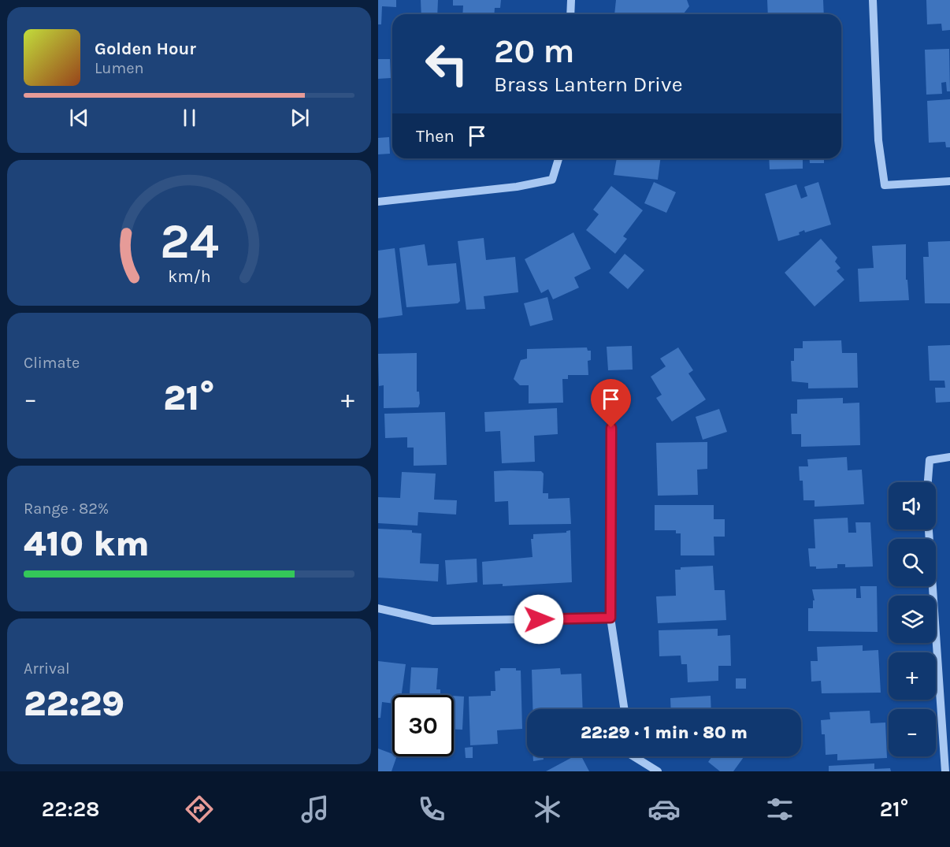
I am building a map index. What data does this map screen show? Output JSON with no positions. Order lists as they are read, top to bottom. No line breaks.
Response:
{"page":{"turn":["20 m","Brass Lantern Drive"],"song":["Golden Hour","Lumen"],"then":"Then","tile":["Climate",["Range · 82%","410 km"],["Arrival","22:29"]],"heat":["−","21°","+"],"map_buttons":["+","−"],"limit":"30","trip":"22:29 · 1 min · 80 m","tabs":["22:28","21°"],"gauge":["24","km/h"]}}
